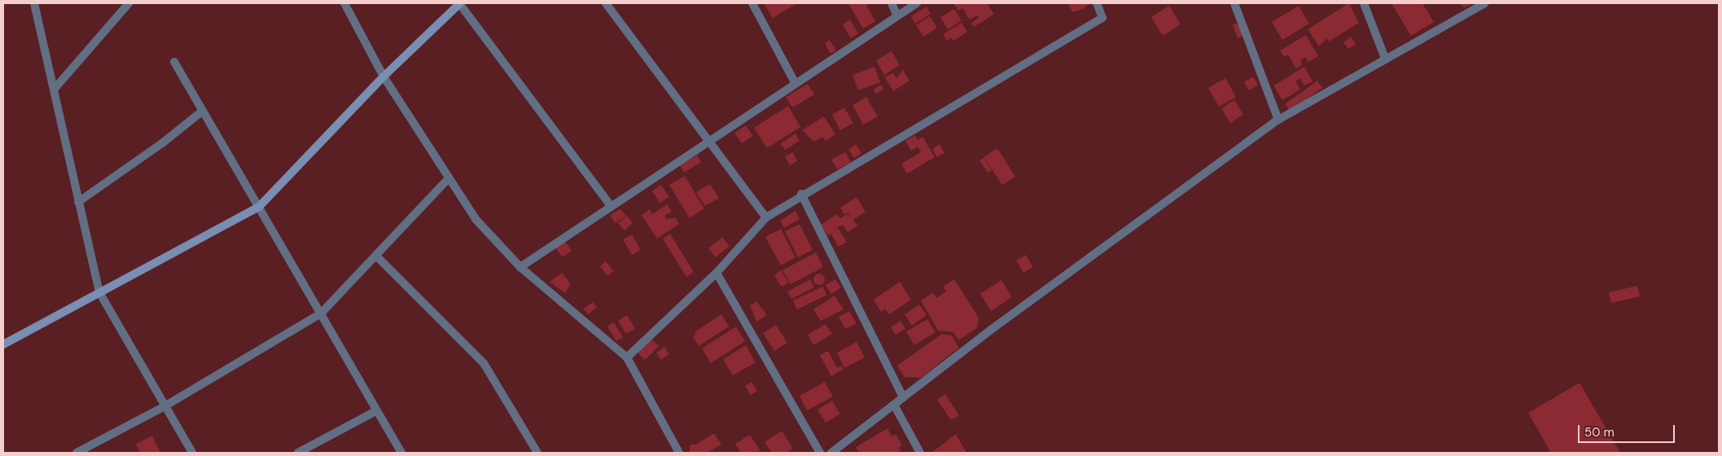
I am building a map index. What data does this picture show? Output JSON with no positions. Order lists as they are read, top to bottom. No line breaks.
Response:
{"scale_bar":"50 m"}
